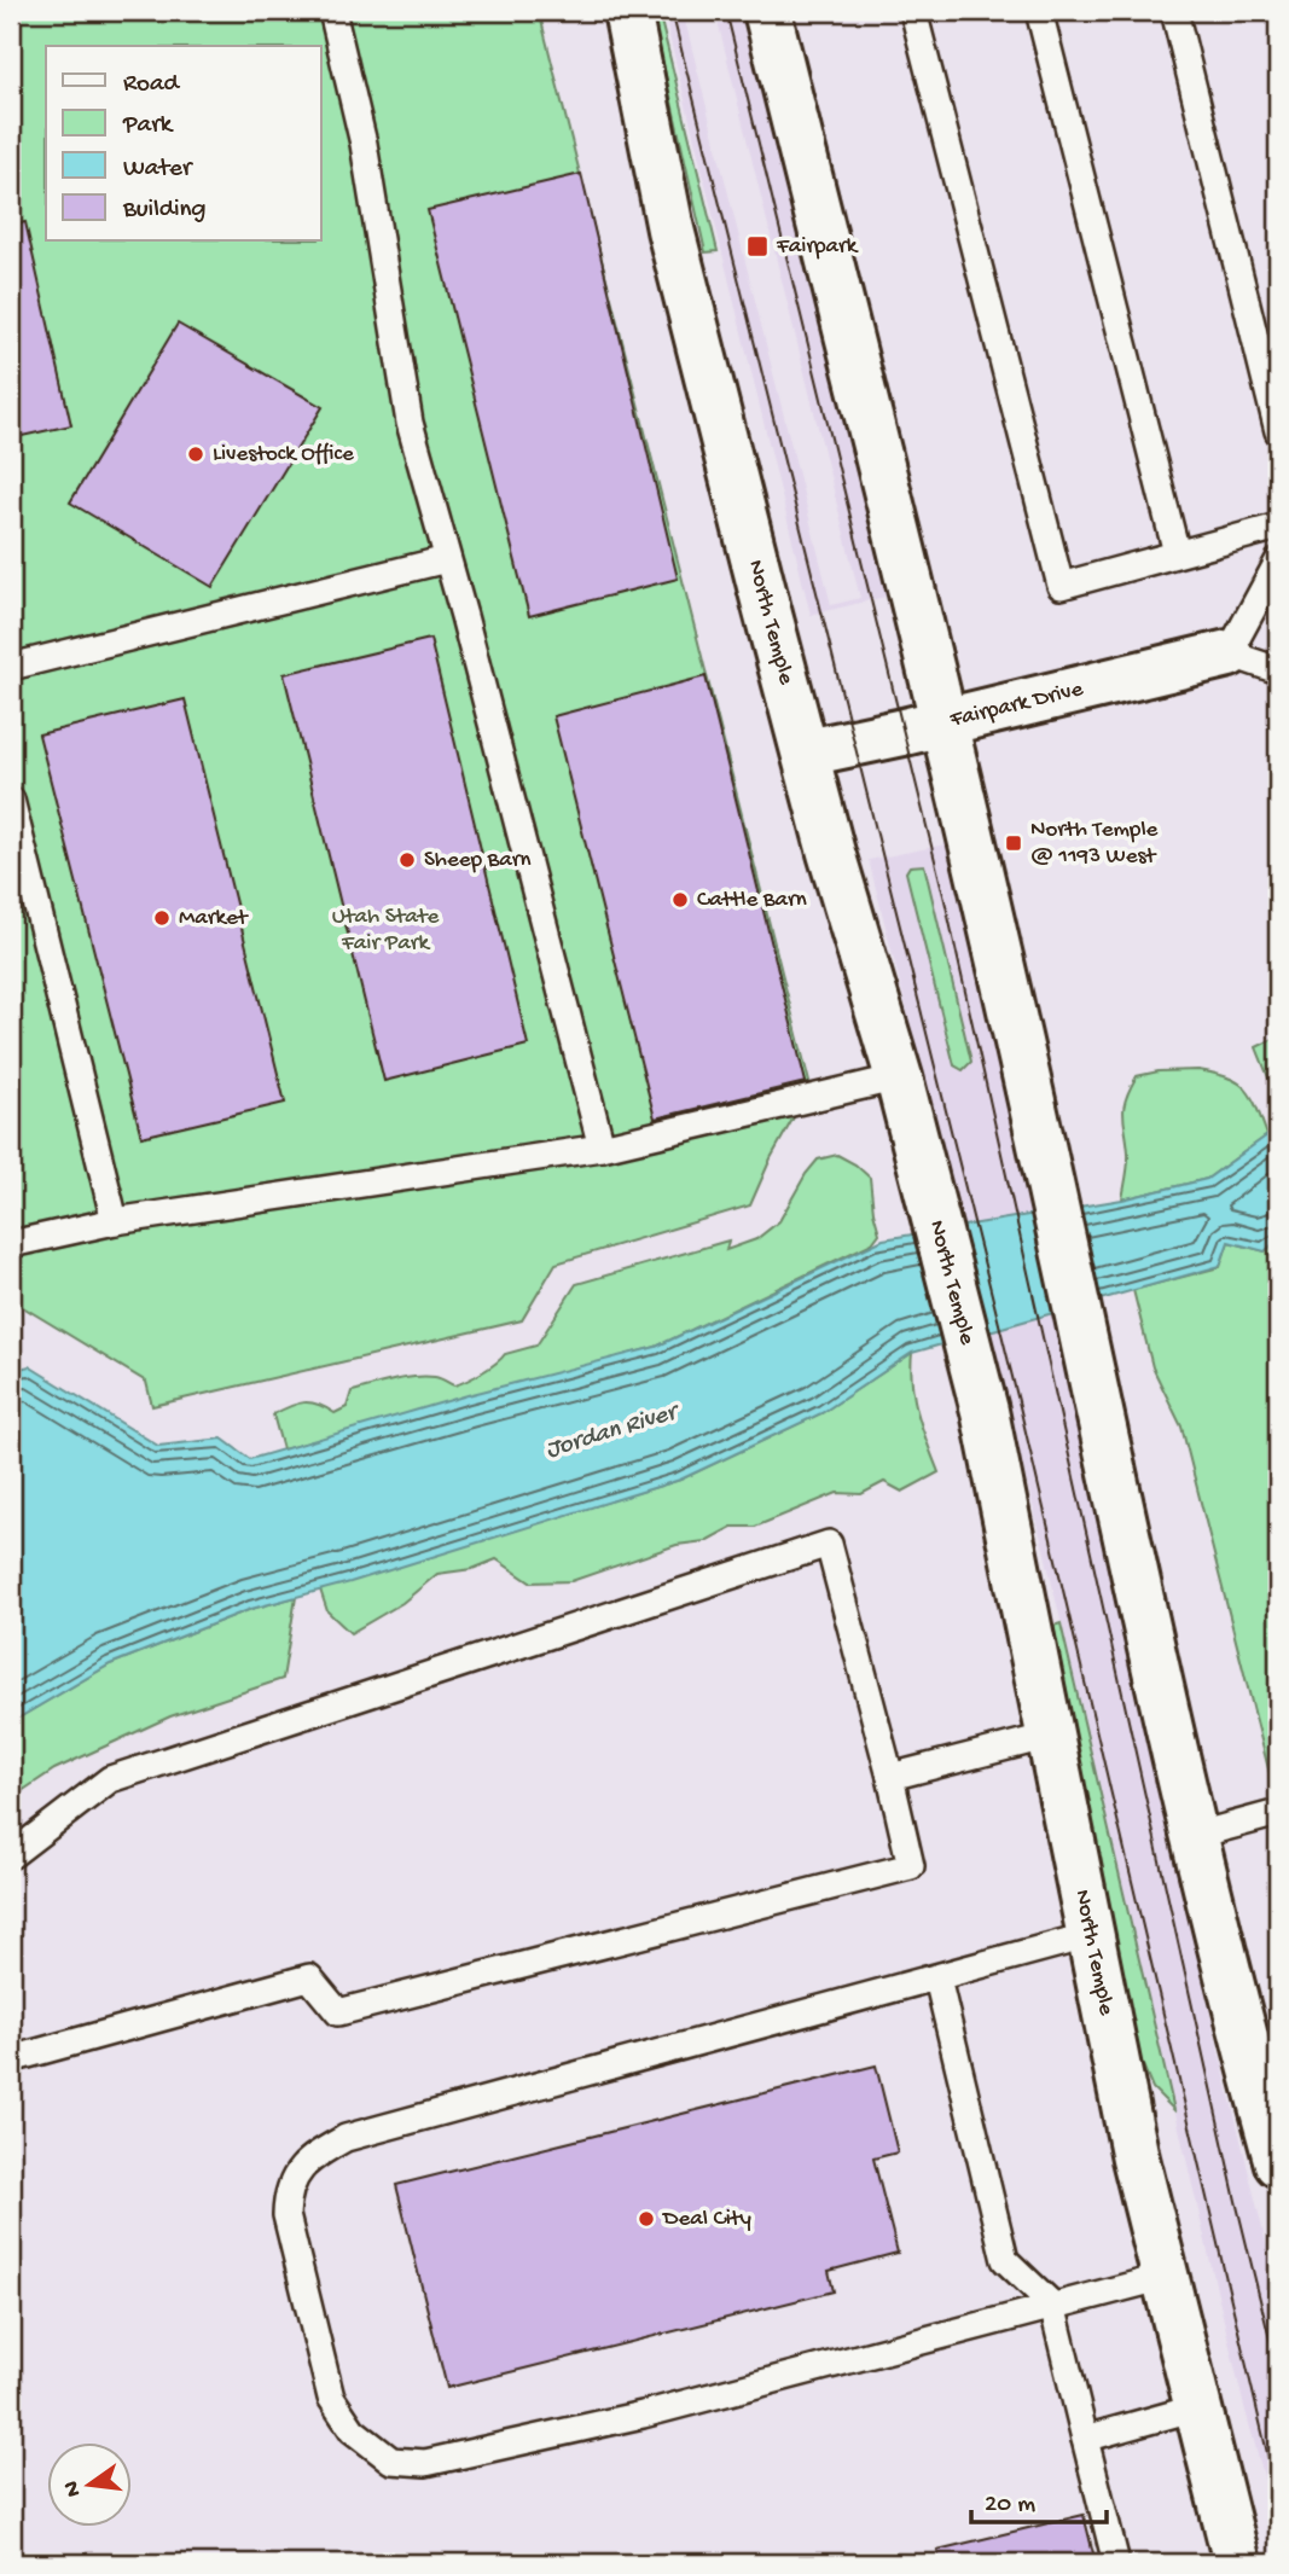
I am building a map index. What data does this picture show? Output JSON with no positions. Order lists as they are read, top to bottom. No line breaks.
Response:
{"streets":{"main road":["North Temple","Fairpark Drive"]},"crossings":[["North Temple","Fairpark Drive"]],"water":["Jordan River"],"parks":["Utah State Fair Park"],"places":{"transit":["Fairpark","North Temple @ 1193 West"],"other":["Livestock Office","Sheep Barn","Cattle Barn","Market","Deal City"]},"legend":["Road","Park","Water","Building"],"scale_bar":"20 m","north":"left"}
